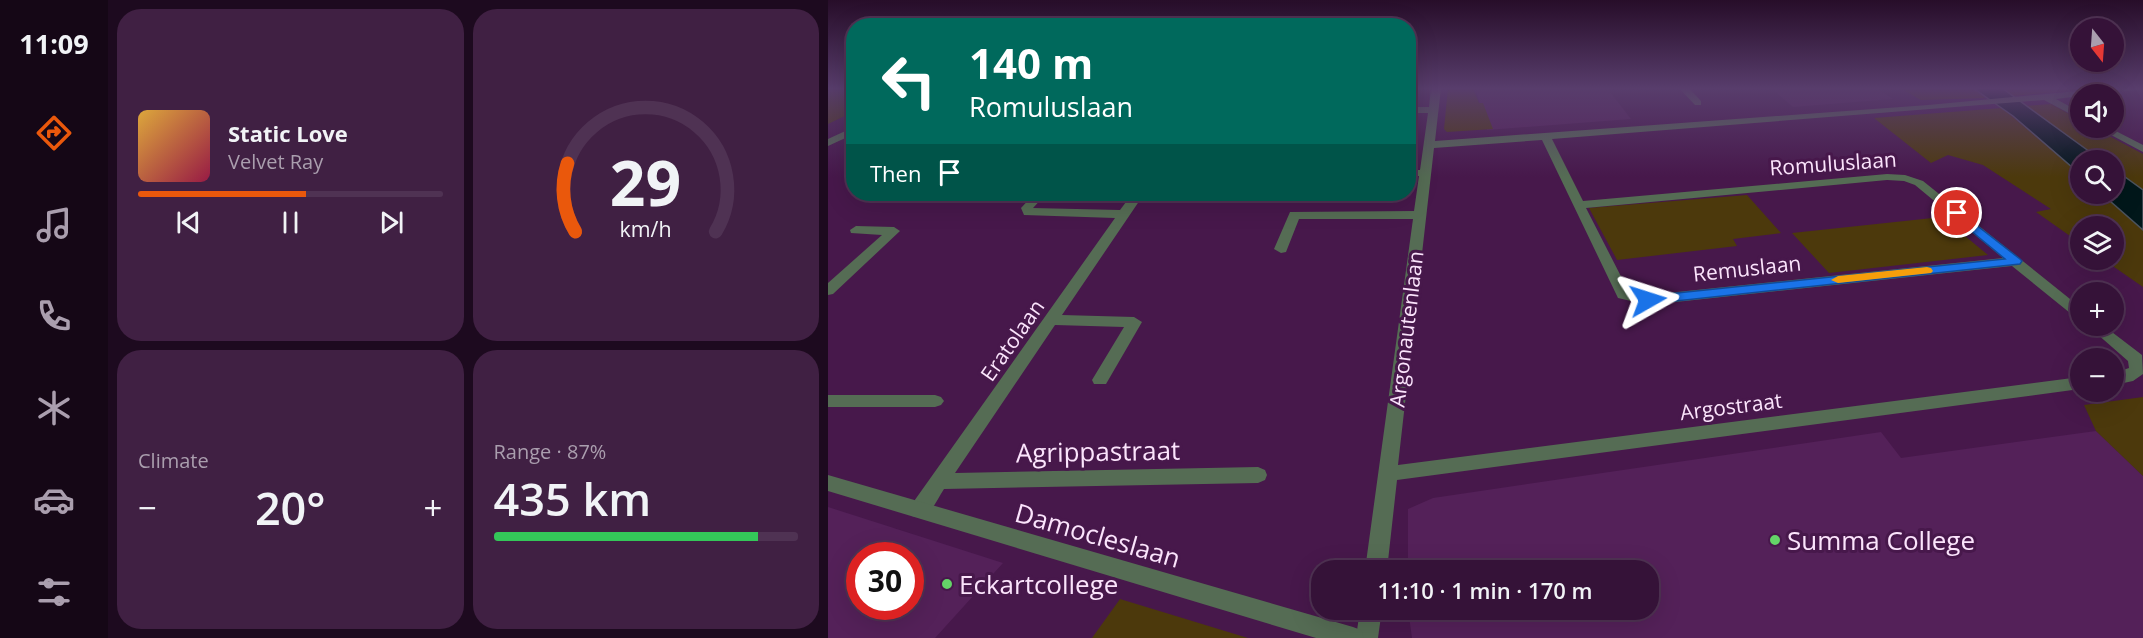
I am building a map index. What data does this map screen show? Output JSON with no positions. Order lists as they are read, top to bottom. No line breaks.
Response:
{"streets":{"street":["Romuluslaan","Remuslaan","Argonautenlaan","Eratolaan","Argostraat","Agrippastraat","Damocleslaan"]},"crossings":[["Romuluslaan","Remuslaan"],["Argonautenlaan","Argostraat"],["Eratolaan","Agrippastraat"],["Eratolaan","Damocleslaan"]],"places":["Summa College","Eckartcollege"],"north":"bottom","page":{"tabs":"11:09","map_buttons":["+","−"],"turn":["140 m","Romuluslaan"],"song":["Static Love","Velvet Ray"],"then":"Then","tile":["Climate",["Range · 87%","435 km"]],"heat":["−","20°","+"],"limit":"30","trip":"11:10 · 1 min · 170 m","gauge":["29","km/h"]}}
